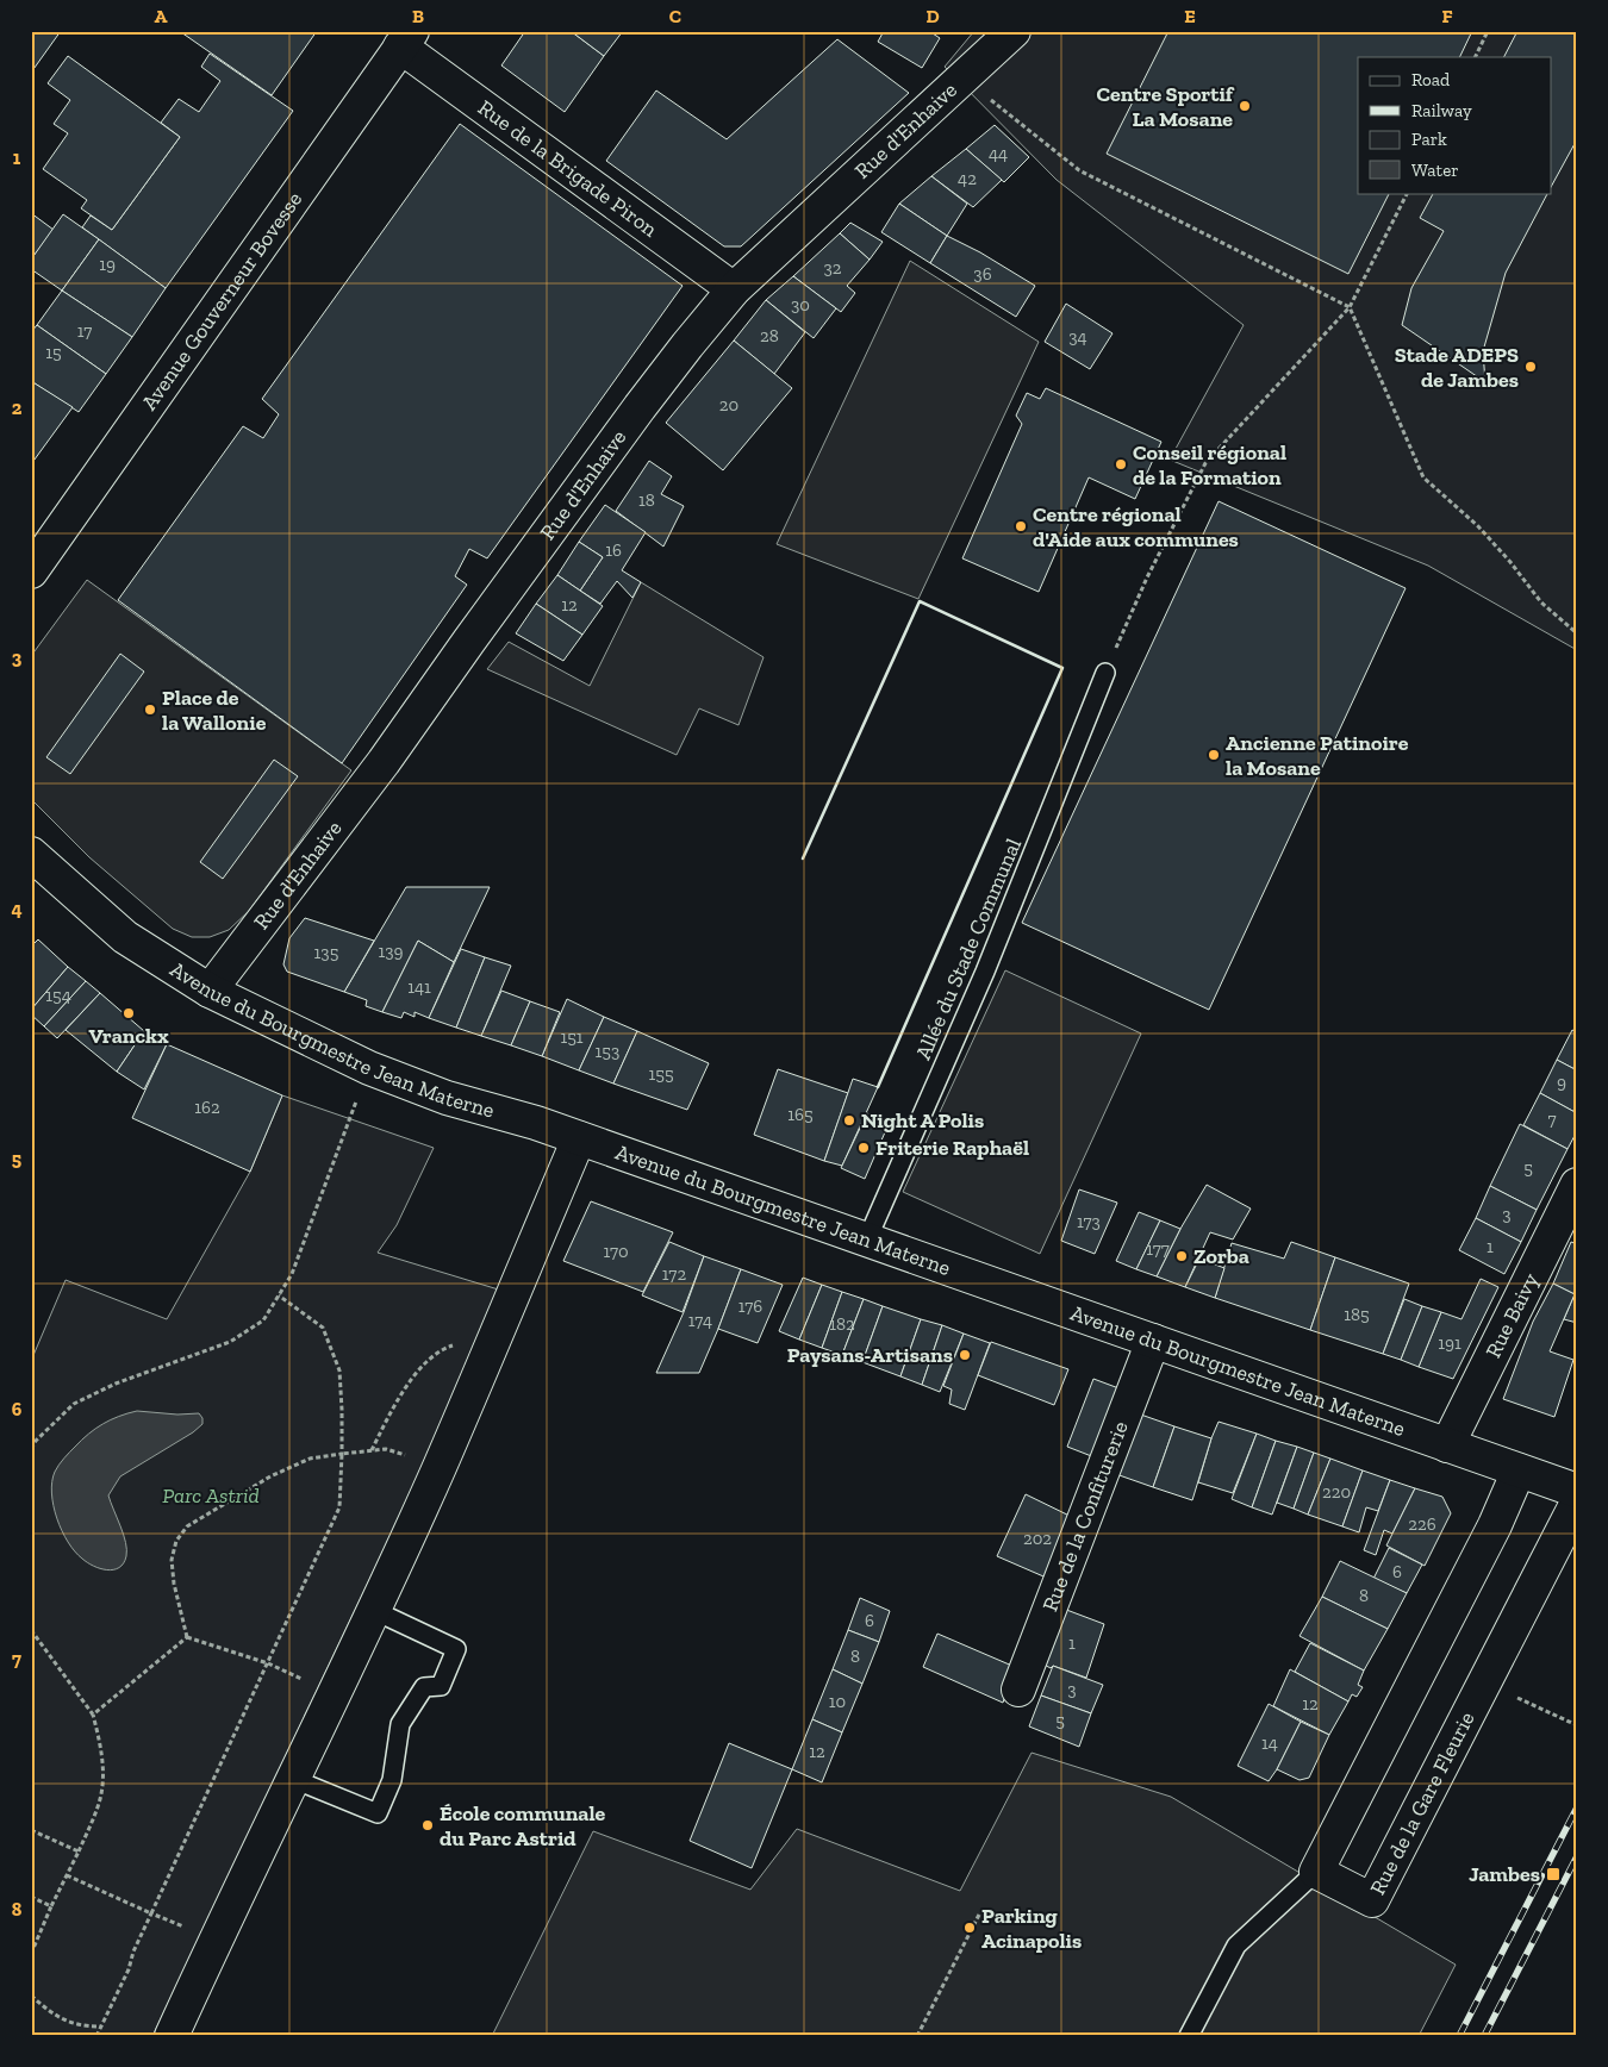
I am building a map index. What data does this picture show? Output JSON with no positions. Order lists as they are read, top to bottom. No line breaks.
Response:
{"streets":{"street":["Rue d'Enhaive","Rue de la Brigade Piron","Avenue Gouverneur Bovesse","Avenue du Bourgmestre Jean Materne","Rue Baivy","Rue de la Confiturerie","Rue de la Gare Fleurie"],"lane":["Allée du Stade Communal"]},"crossings":[["Rue d'Enhaive","Rue de la Brigade Piron"],["Rue d'Enhaive","Avenue du Bourgmestre Jean Materne"],["Rue de la Brigade Piron","Avenue Gouverneur Bovesse"],["Allée du Stade Communal","Avenue du Bourgmestre Jean Materne"],["Avenue du Bourgmestre Jean Materne","Rue Baivy"],["Avenue du Bourgmestre Jean Materne","Rue de la Confiturerie"]],"parks":["Parc Astrid"],"places":{"other":["Centre Sportif La Mosane","Stade ADEPS de Jambes","Conseil régional de la Formation","Centre régional d'Aide aux communes","Place de la Wallonie","Ancienne Patinoire la Mosane","Vranckx","Night A Polis","Friterie Raphaël","Zorba","Paysans-Artisans","École communale du Parc Astrid","Parking Acinapolis"],"transit":["Jambes"]},"house_numbers":["44","42","19","32","36","30","17","28","34","15","20","18","16","12","139","135","141","154","151","153","155","9","162","165","7","5","3","173","1","177","170","172","176","185","174","182","191","220","226","202","6","8","6","1","8","3","10","12","5","14","12"],"legend":["Road","Railway","Park","Water"],"grid":{"columns":["A","B","C","D","E","F"],"rows":["1","2","3","4","5","6","7","8"]}}
